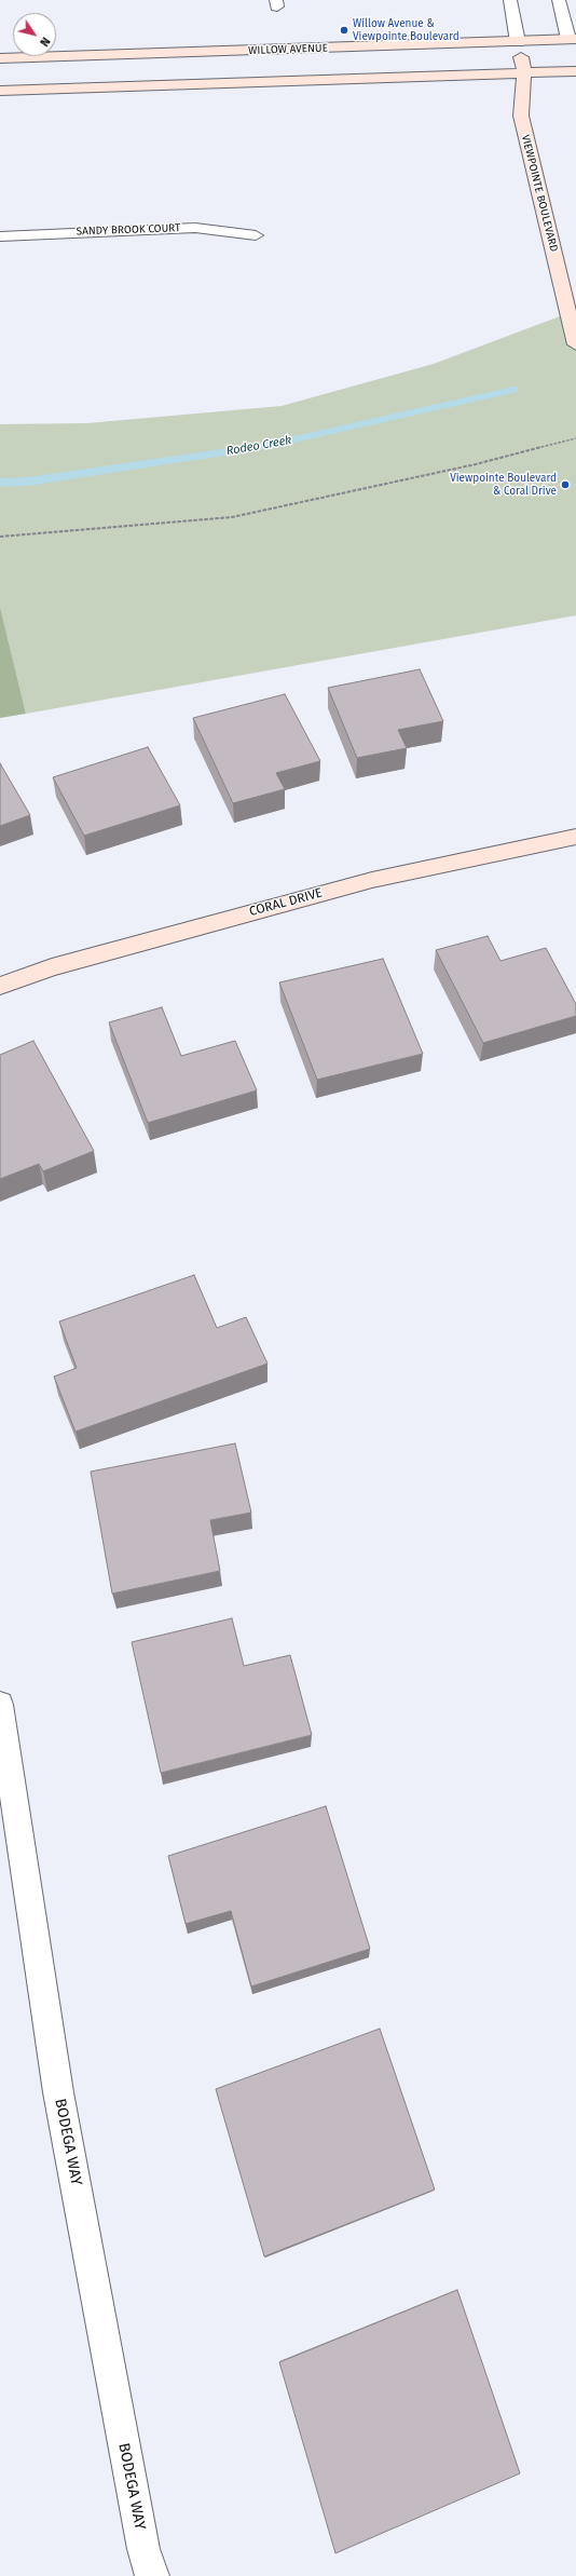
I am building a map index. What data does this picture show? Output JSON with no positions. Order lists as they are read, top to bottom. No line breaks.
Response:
{"streets":{"street":["WILLOW AVENUE","VIEWPOINTE BOULEVARD","SANDY BROOK COURT","CORAL DRIVE","BODEGA WAY"]},"crossings":[["WILLOW AVENUE","VIEWPOINTE BOULEVARD"]],"water":["Rodeo Creek"],"places":["Willow Avenue & Viewpointe Boulevard","Viewpointe Boulevard & Coral Drive"],"north":"bottom right"}
